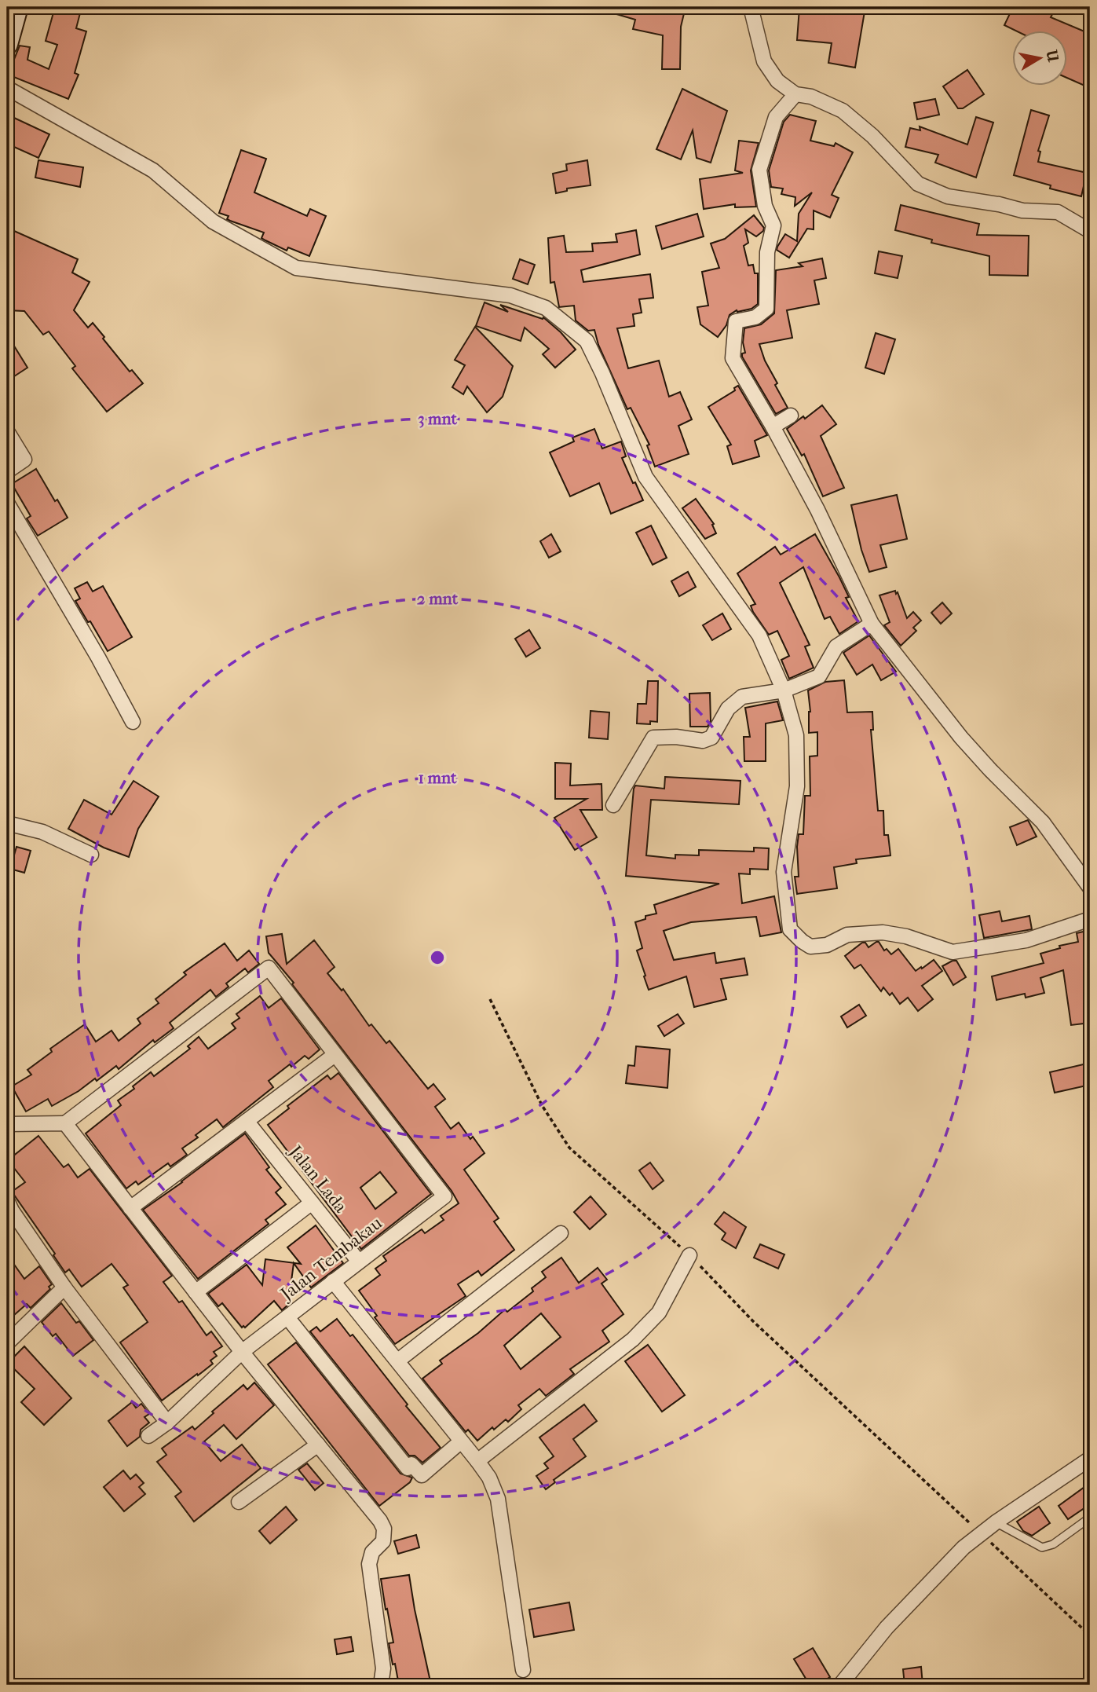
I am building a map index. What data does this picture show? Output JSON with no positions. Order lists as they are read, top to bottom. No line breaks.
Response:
{"streets":{"street":["Jalan Lada","Jalan Tembakau"]},"crossings":[["Jalan Lada","Jalan Tembakau"]],"north":"right","rings":["3 mnt","2 mnt","1 mnt"]}
